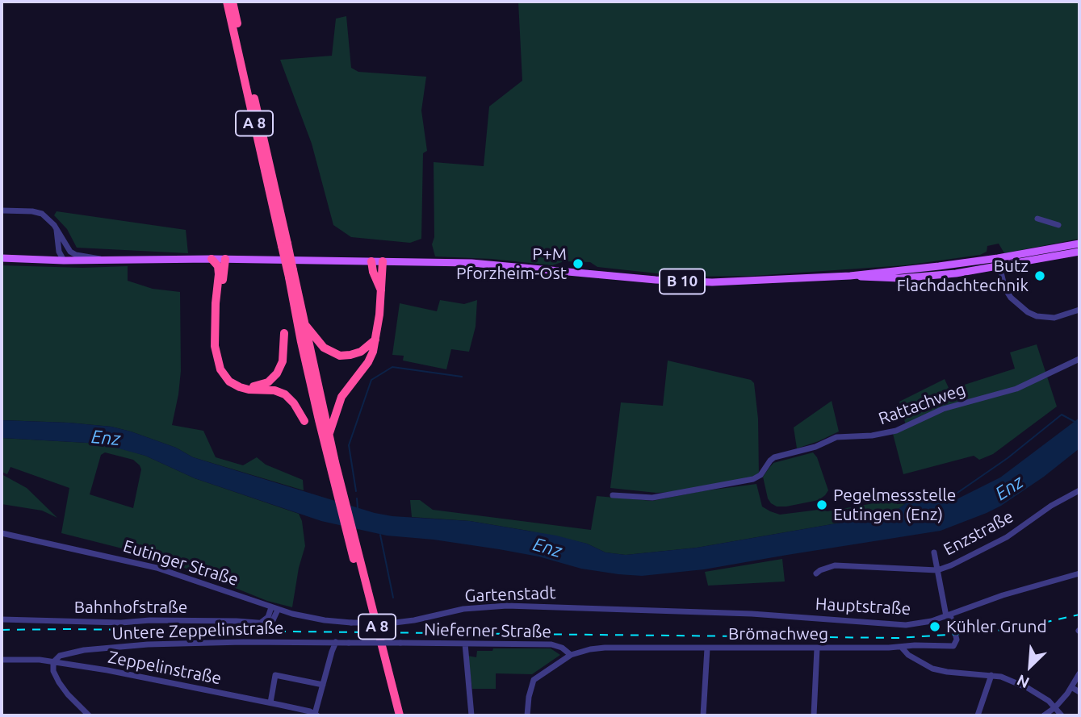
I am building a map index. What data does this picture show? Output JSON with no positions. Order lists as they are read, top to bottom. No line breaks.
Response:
{"streets":{"highway":["A 8"],"main road":["B 10"],"street":["Rattachweg","Enzstraße","Eutinger Straße","Gartenstadt","Hauptstraße","Bahnhofstraße","Untere Zeppelinstraße","Nieferner Straße","Brömachweg","Zeppelinstraße"]},"crossings":[["Eutinger Straße","Gartenstadt"],["Gartenstadt","Hauptstraße"],["Hauptstraße","Brömachweg"],["Untere Zeppelinstraße","Nieferner Straße"],["Untere Zeppelinstraße","Zeppelinstraße"],["Nieferner Straße","Brömachweg"]],"water":["Enz"],"places":["P+M Pforzheim-Ost","Butz Flachdachtechnik","Pegelmessstelle Eutingen (Enz)","Kühler Grund"],"north":"bottom left"}
